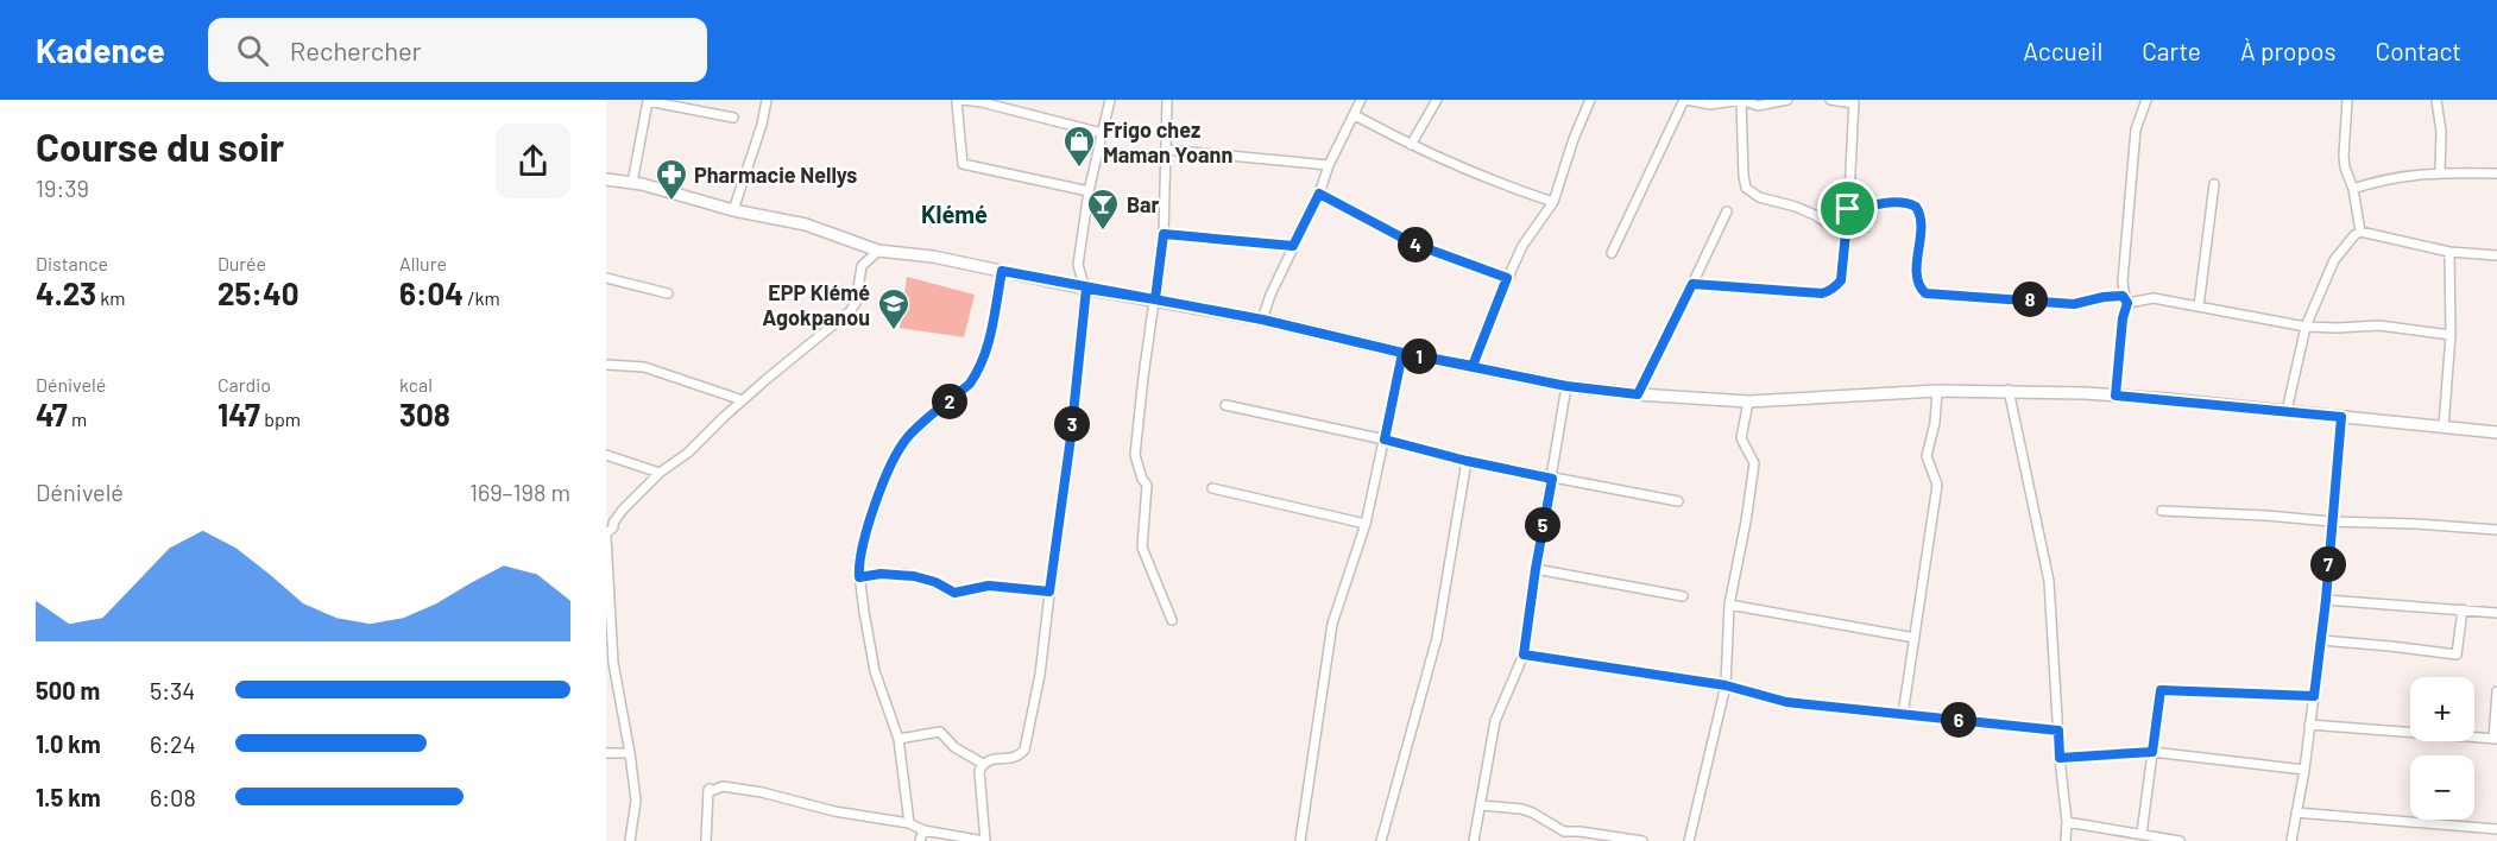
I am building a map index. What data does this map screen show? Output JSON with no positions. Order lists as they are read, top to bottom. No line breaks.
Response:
{"districts":["Klémé"],"places":{"shop":["Frigo chez Maman Yoann"],"pharmacy":["Pharmacie Nellys"],"bar":["Bar"],"school or university":["EPP Klémé Agokpanou"]},"page":{"header":"Kadence","search":"Rechercher","nav":["Accueil","Carte","À propos","Contact"],"heading":["Course du soir","19:39"],"stats":[["Distance","4.23 km"],["Durée","25:40"],["Allure","6:04 /km"],["Dénivelé","47 m"],["Cardio","147 bpm"],["kcal","308"]],"pins":["4","8","1","2","3","5","7","6"],"chart":["Dénivelé","169–198 m"],"list":[{"name":"500 m","note":"5:34"},{"name":"1.0 km","note":"6:24"},{"name":"1.5 km","note":"6:08"}],"map_buttons":["+","−"]}}
